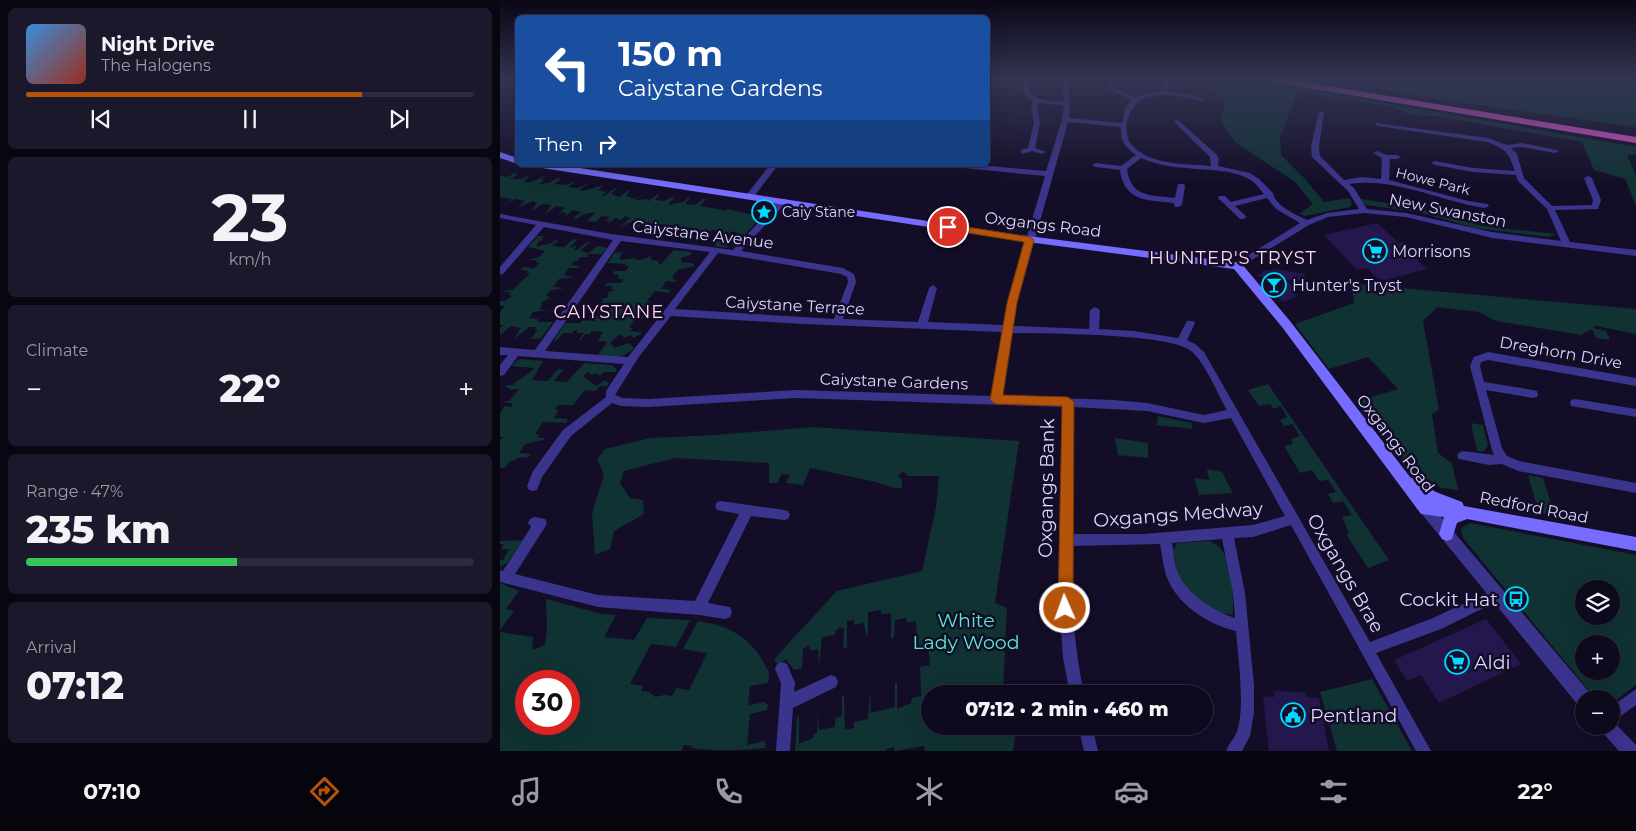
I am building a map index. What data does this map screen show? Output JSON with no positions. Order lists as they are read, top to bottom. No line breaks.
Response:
{"streets":{"main road":["Oxgangs Road","Redford Road"],"street":["Howe Park","New Swanston","Caiystane Avenue","Caiystane Terrace","Dreghorn Drive","Caiystane Gardens","Oxgangs Bank","Oxgangs Medway","Oxgangs Brae"]},"crossings":[["New Swanston","Oxgangs Road"],["Oxgangs Road","Redford Road"],["Caiystane Avenue","Caiystane Terrace"],["Caiystane Terrace","Caiystane Gardens"],["Caiystane Terrace","Oxgangs Brae"],["Caiystane Gardens","Oxgangs Bank"],["Caiystane Gardens","Oxgangs Brae"],["Oxgangs Bank","Oxgangs Medway"],["Oxgangs Medway","Oxgangs Brae"]],"districts":["HUNTER'S TRYST","CAIYSTANE"],"parks":["White Lady Wood"],"places":{"place":["Caiy Stane"],"supermarket":["Morrisons","Aldi"],"bar":["Hunter's Tryst"],"bus stop":["Cockit Hat"],"public building":["Pentland"]},"page":{"turn":["150 m","Caiystane Gardens"],"song":["Night Drive","The Halogens"],"then":"Then","tile":[["23","km/h"],"Climate",["Range · 47%","235 km"],["Arrival","07:12"]],"heat":["−","22°","+"],"map_buttons":["+","−"],"limit":"30","trip":"07:12 · 2 min · 460 m","tabs":["07:10","22°"]}}
